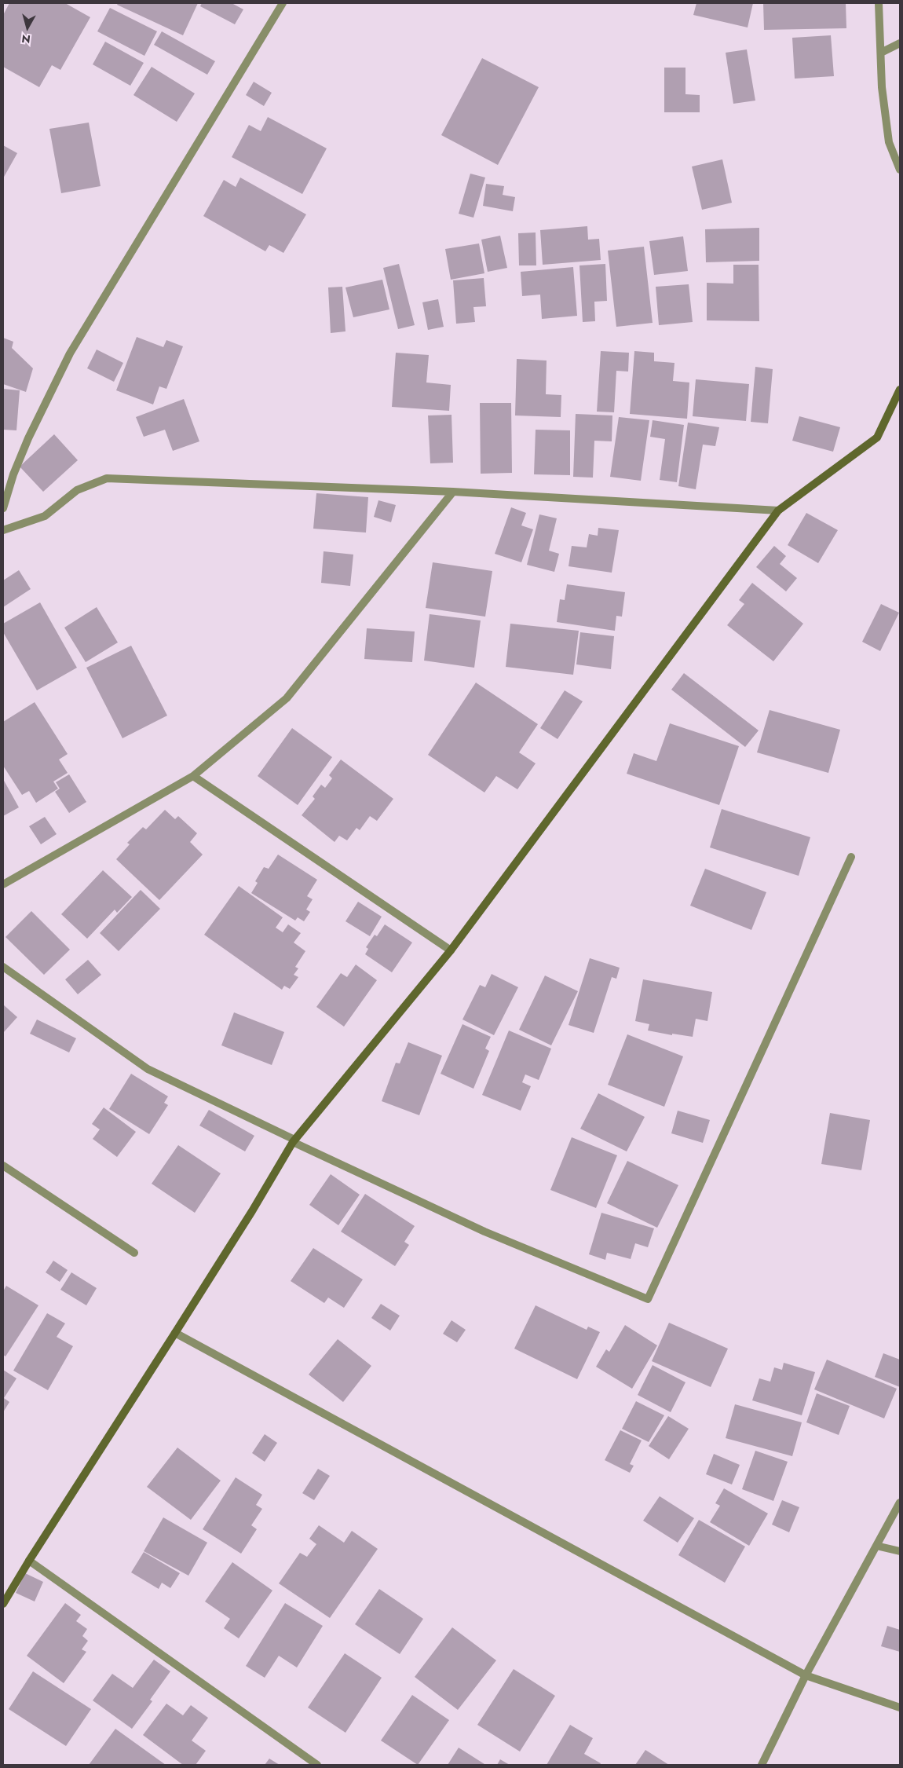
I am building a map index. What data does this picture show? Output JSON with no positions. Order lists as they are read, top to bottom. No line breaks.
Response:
{"north":"bottom"}
